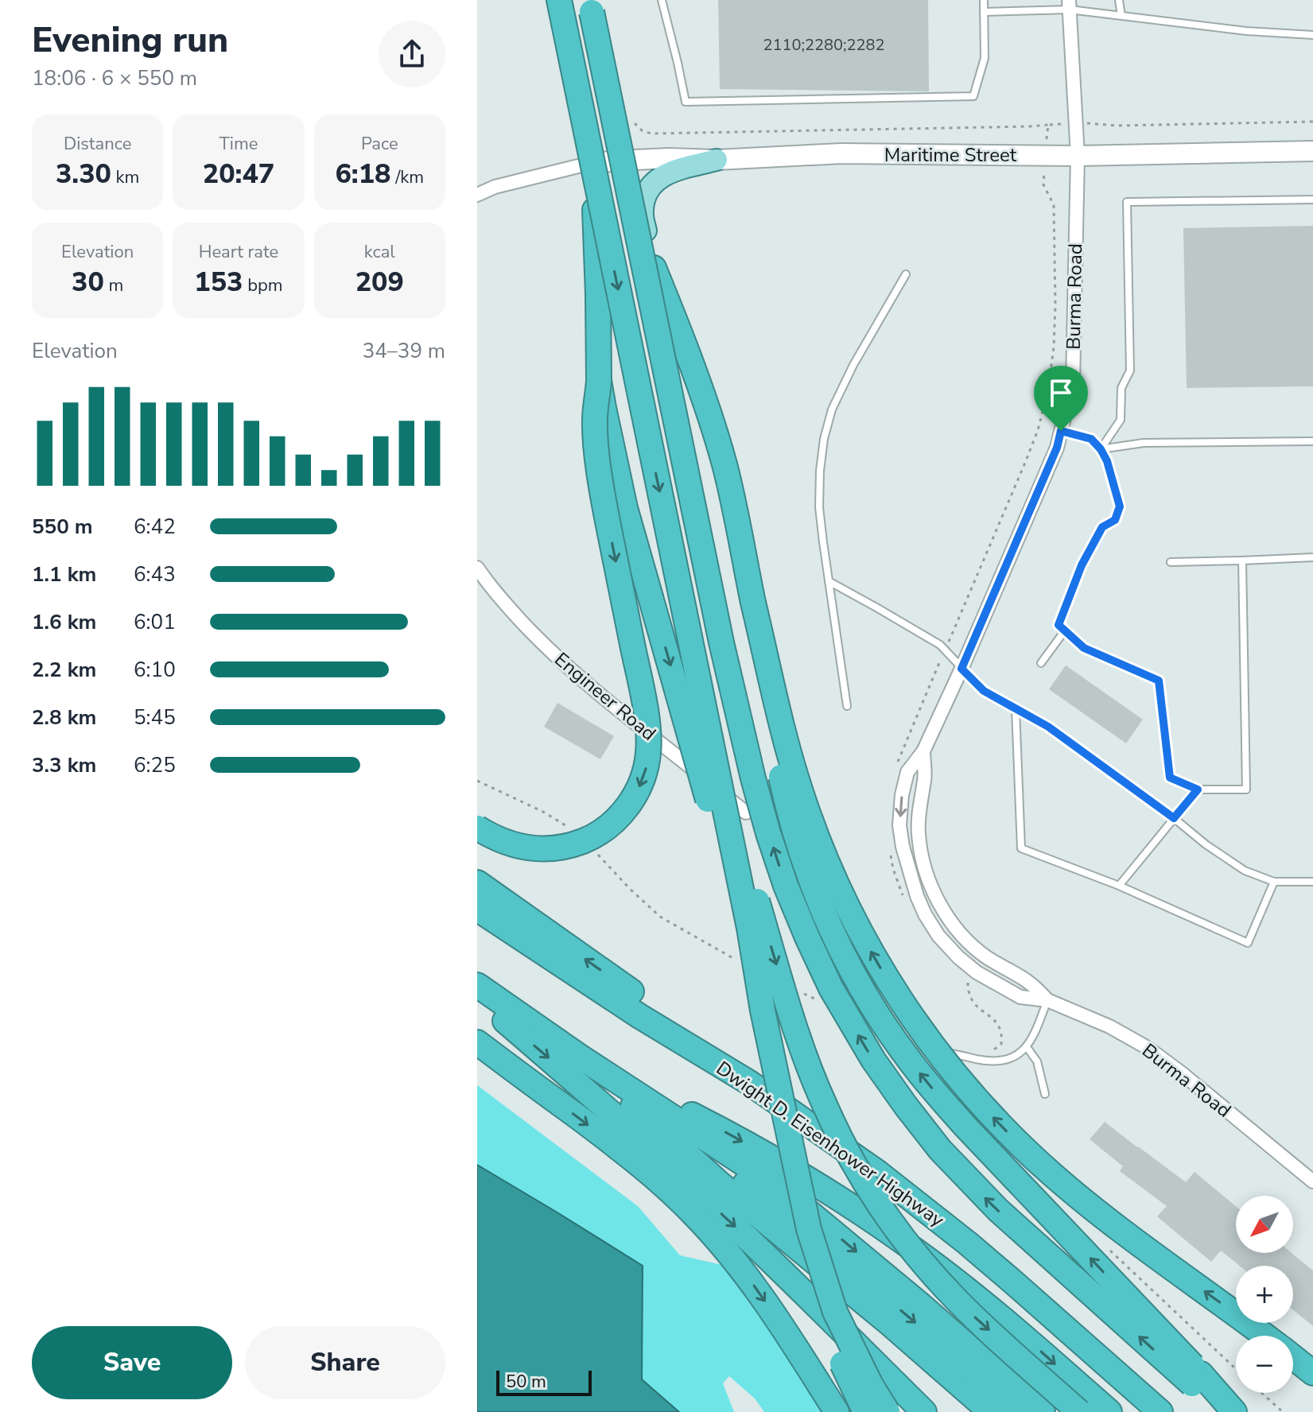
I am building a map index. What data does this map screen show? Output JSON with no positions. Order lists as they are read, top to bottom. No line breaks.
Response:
{"streets":{"highway":["Dwight D. Eisenhower Highway"],"main road":["Maritime Street"],"street":["Burma Road","Engineer Road"]},"crossings":[["Maritime Street","Burma Road"]],"house_numbers":["2110;2280;2282"],"scale_bar":"50 m","north":"bottom left","page":{"heading":["Evening run","18:06 · 6 × 550 m"],"stats":[["Distance","3.30 km"],["Time","20:47"],["Pace","6:18 /km"],["Elevation","30 m"],["Heart rate","153 bpm"],["kcal","209"]],"chart":["Elevation","34–39 m"],"list":[{"name":"550 m","note":"6:42"},{"name":"1.1 km","note":"6:43"},{"name":"1.6 km","note":"6:01"},{"name":"2.2 km","note":"6:10"},{"name":"2.8 km","note":"5:45"},{"name":"3.3 km","note":"6:25"}],"map_buttons":["+","−"],"buttons":["Save","Share"],"scale":"50 m"}}
